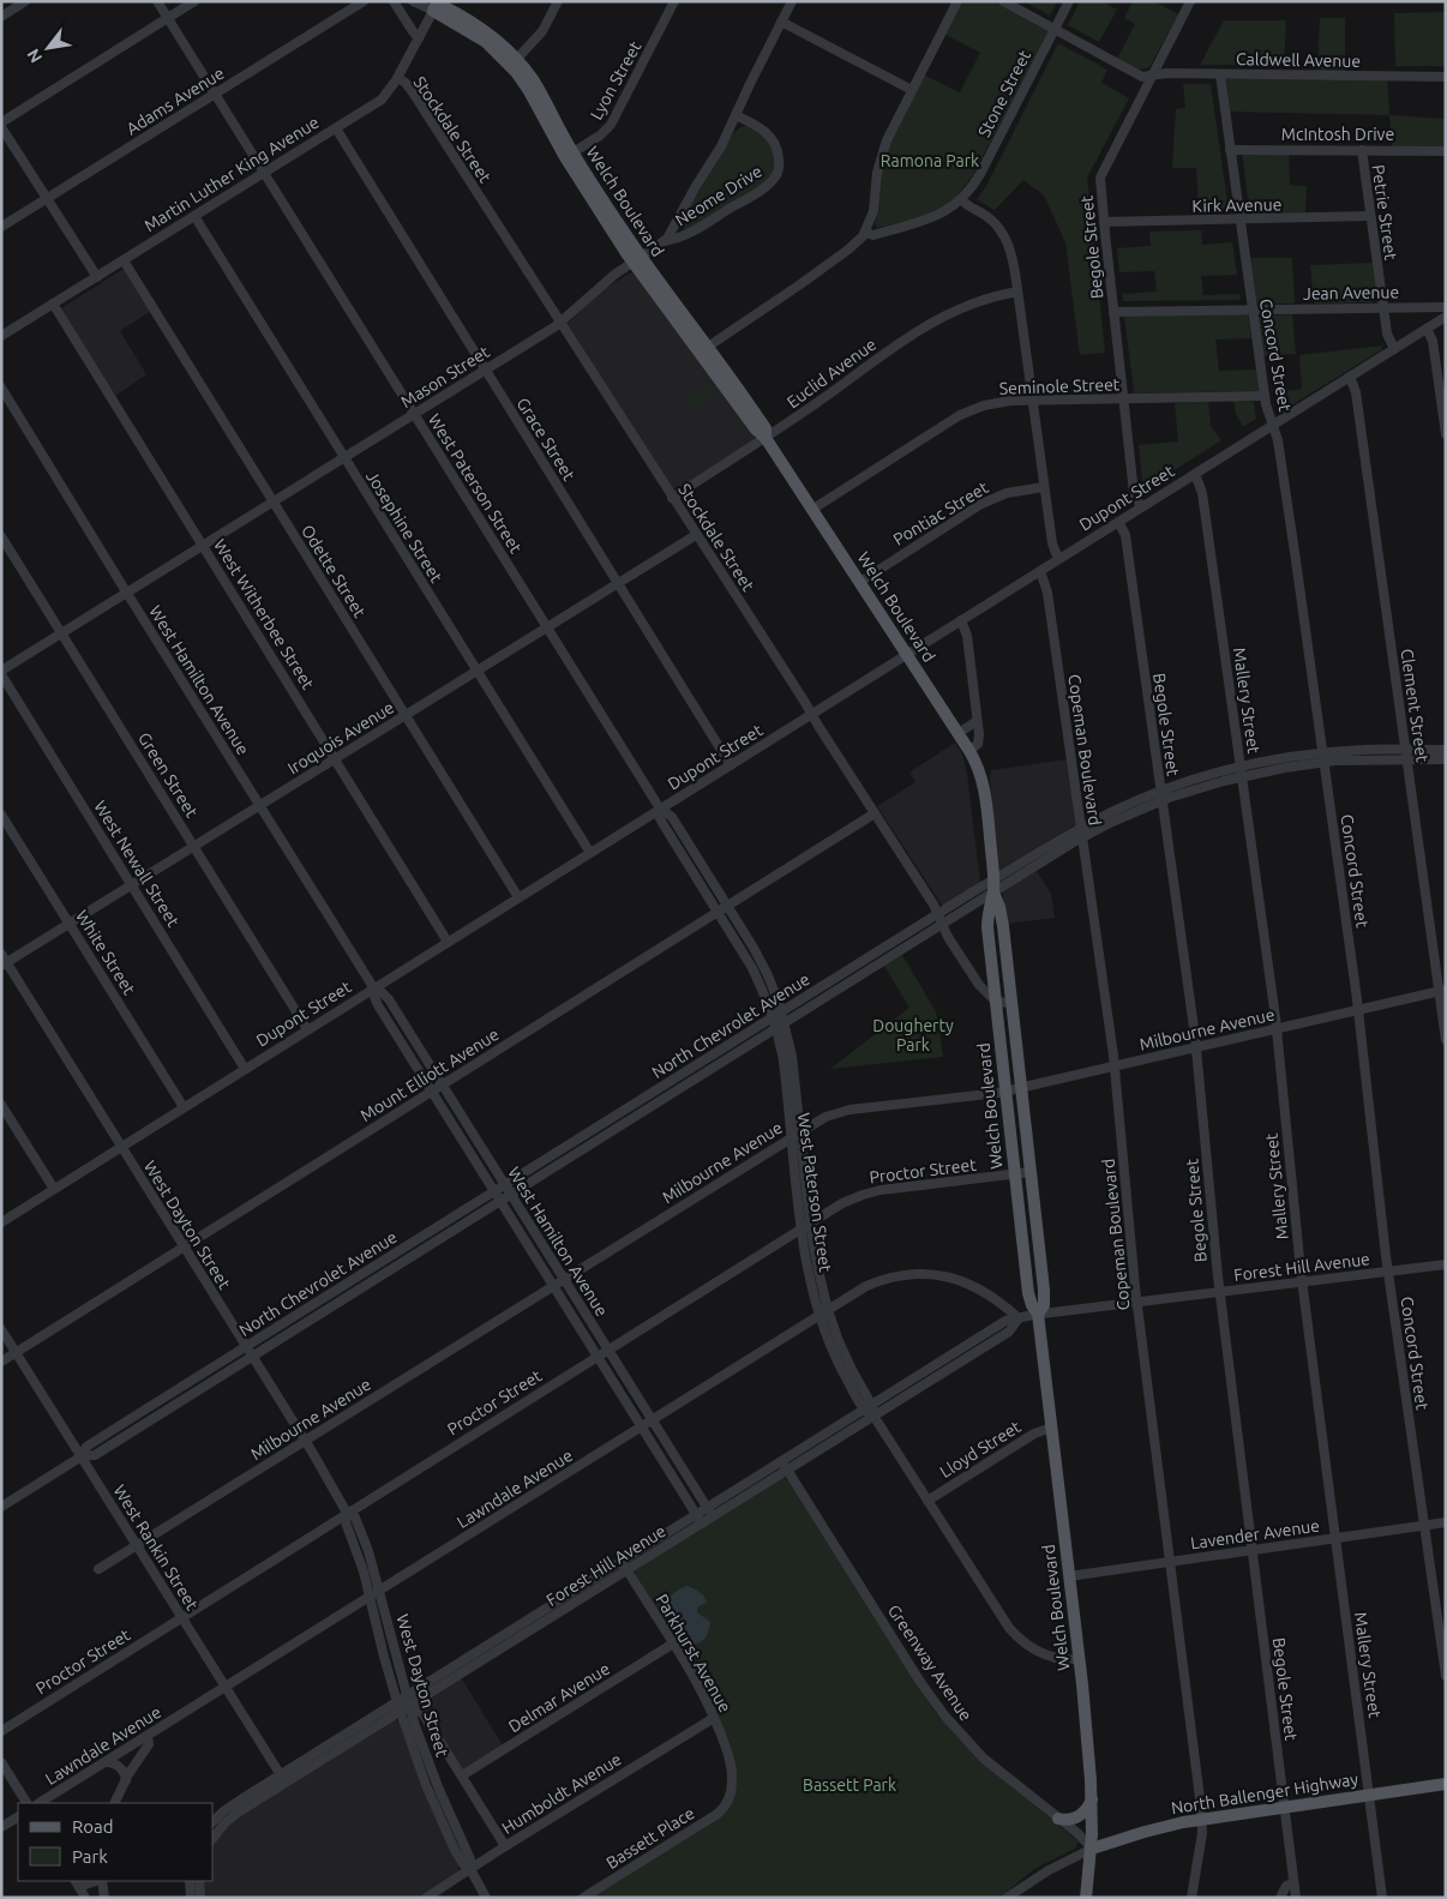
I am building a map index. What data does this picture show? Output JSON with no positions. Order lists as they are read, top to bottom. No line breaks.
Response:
{"streets":{"main road":["Welch Boulevard","North Ballenger Highway"],"street":["Caldwell Avenue","Lyon Street","Stone Street","Adams Avenue","Stockdale Street","McIntosh Drive","Martin Luther King Avenue","Neome Drive","Kirk Avenue","Petrie Street","Begole Street","Jean Avenue","Concord Street","Euclid Avenue","Mason Street","Seminole Street","Grace Street","West Paterson Street","Dupont Street","Pontiac Street","Josephine Street","Odette Street","West Witherbee Street","West Hamilton Avenue","Mallery Street","Clement Street","Iroquois Avenue","Copeman Boulevard","Green Street","West Newall Street","White Street","North Chevrolet Avenue","Milbourne Avenue","Mount Elliott Avenue","Proctor Street","West Dayton Street","Forest Hill Avenue","Lloyd Street","Lawndale Avenue","Lavender Avenue","West Rankin Street","Parkhurst Avenue","Greenway Avenue","Delmar Avenue","Humboldt Avenue","Bassett Place"]},"crossings":[["Caldwell Avenue","Stone Street"],["Caldwell Avenue","Begole Street"],["Caldwell Avenue","Concord Street"],["Lyon Street","Welch Boulevard"],["Adams Avenue","West Paterson Street"],["Stockdale Street","Martin Luther King Avenue"],["Stockdale Street","Welch Boulevard"],["Stockdale Street","Euclid Avenue"],["Stockdale Street","Mason Street"],["Stockdale Street","Dupont Street"],["Stockdale Street","Iroquois Avenue"],["Stockdale Street","North Chevrolet Avenue"],["Stockdale Street","Mount Elliott Avenue"],["McIntosh Drive","Petrie Street"],["McIntosh Drive","Concord Street"],["Martin Luther King Avenue","Welch Boulevard"],["Martin Luther King Avenue","Grace Street"],["Martin Luther King Avenue","West Paterson Street"],["Martin Luther King Avenue","Josephine Street"],["Martin Luther King Avenue","Odette Street"],["Martin Luther King Avenue","West Witherbee Street"],["Neome Drive","Mason Street"],["Welch Boulevard","Euclid Avenue"],["Welch Boulevard","Mason Street"],["Welch Boulevard","Seminole Street"],["Welch Boulevard","West Paterson Street"],["Welch Boulevard","Dupont Street"],["Welch Boulevard","Pontiac Street"],["Welch Boulevard","North Chevrolet Avenue"],["Welch Boulevard","Milbourne Avenue"],["Welch Boulevard","Proctor Street"],["Welch Boulevard","Forest Hill Avenue"],["Welch Boulevard","Lloyd Street"],["Welch Boulevard","Lavender Avenue"],["Welch Boulevard","Greenway Avenue"],["Welch Boulevard","North Ballenger Highway"],["Kirk Avenue","Petrie Street"],["Kirk Avenue","Begole Street"],["Kirk Avenue","Concord Street"],["Petrie Street","Jean Avenue"],["Petrie Street","Dupont Street"],["Begole Street","Jean Avenue"],["Begole Street","Seminole Street"],["Begole Street","Dupont Street"],["Begole Street","North Chevrolet Avenue"],["Begole Street","Milbourne Avenue"],["Begole Street","Forest Hill Avenue"],["Begole Street","Lavender Avenue"],["Begole Street","North Ballenger Highway"],["Jean Avenue","Concord Street"],["Concord Street","Seminole Street"],["Concord Street","Dupont Street"],["Concord Street","North Chevrolet Avenue"],["Concord Street","Milbourne Avenue"],["Concord Street","Forest Hill Avenue"],["Concord Street","Lavender Avenue"],["Mason Street","Grace Street"],["Mason Street","West Paterson Street"],["Mason Street","Josephine Street"],["Mason Street","Odette Street"],["Mason Street","West Witherbee Street"],["Mason Street","West Hamilton Avenue"],["Mason Street","Green Street"],["Mason Street","West Newall Street"],["Grace Street","Dupont Street"],["Grace Street","Iroquois Avenue"],["West Paterson Street","Dupont Street"],["West Paterson Street","Iroquois Avenue"],["West Paterson Street","North Chevrolet Avenue"],["West Paterson Street","Milbourne Avenue"],["West Paterson Street","Mount Elliott Avenue"],["West Paterson Street","Proctor Street"],["West Paterson Street","Forest Hill Avenue"],["West Paterson Street","Lloyd Street"],["West Paterson Street","Lawndale Avenue"],["Dupont Street","Josephine Street"],["Dupont Street","Odette Street"],["Dupont Street","West Witherbee Street"],["Dupont Street","West Hamilton Avenue"],["Dupont Street","Mallery Street"],["Dupont Street","Clement Street"],["Dupont Street","Copeman Boulevard"],["Dupont Street","Green Street"],["Dupont Street","West Newall Street"],["Dupont Street","White Street"],["Dupont Street","West Dayton Street"],["Josephine Street","Iroquois Avenue"],["Odette Street","Iroquois Avenue"],["West Witherbee Street","Iroquois Avenue"],["West Hamilton Avenue","Iroquois Avenue"],["West Hamilton Avenue","North Chevrolet Avenue"],["West Hamilton Avenue","Milbourne Avenue"],["West Hamilton Avenue","Mount Elliott Avenue"],["West Hamilton Avenue","Proctor Street"],["West Hamilton Avenue","Forest Hill Avenue"],["West Hamilton Avenue","Lawndale Avenue"],["Mallery Street","North Chevrolet Avenue"],["Mallery Street","Milbourne Avenue"],["Mallery Street","Forest Hill Avenue"],["Mallery Street","Lavender Avenue"],["Mallery Street","North Ballenger Highway"],["Clement Street","North Chevrolet Avenue"],["Clement Street","Milbourne Avenue"],["Iroquois Avenue","Green Street"],["Iroquois Avenue","West Newall Street"],["Iroquois Avenue","White Street"],["Iroquois Avenue","West Dayton Street"],["Copeman Boulevard","North Chevrolet Avenue"],["Copeman Boulevard","Milbourne Avenue"],["Copeman Boulevard","Forest Hill Avenue"],["Copeman Boulevard","Lavender Avenue"],["Copeman Boulevard","North Ballenger Highway"],["North Chevrolet Avenue","West Dayton Street"],["North Chevrolet Avenue","West Rankin Street"],["Milbourne Avenue","West Dayton Street"],["Milbourne Avenue","West Rankin Street"],["Mount Elliott Avenue","West Dayton Street"],["Mount Elliott Avenue","West Rankin Street"],["Proctor Street","West Dayton Street"],["Proctor Street","West Rankin Street"],["West Dayton Street","Forest Hill Avenue"],["West Dayton Street","Lawndale Avenue"],["West Dayton Street","Humboldt Avenue"],["Forest Hill Avenue","Lawndale Avenue"],["Forest Hill Avenue","West Rankin Street"],["Forest Hill Avenue","Parkhurst Avenue"],["Forest Hill Avenue","Greenway Avenue"],["Lawndale Avenue","West Rankin Street"],["Parkhurst Avenue","Delmar Avenue"],["Parkhurst Avenue","Humboldt Avenue"],["Parkhurst Avenue","Bassett Place"],["Greenway Avenue","North Ballenger Highway"]],"parks":["Ramona Park","Dougherty Park","Bassett Park"],"legend":["Road","Park"],"north":"bottom left"}
